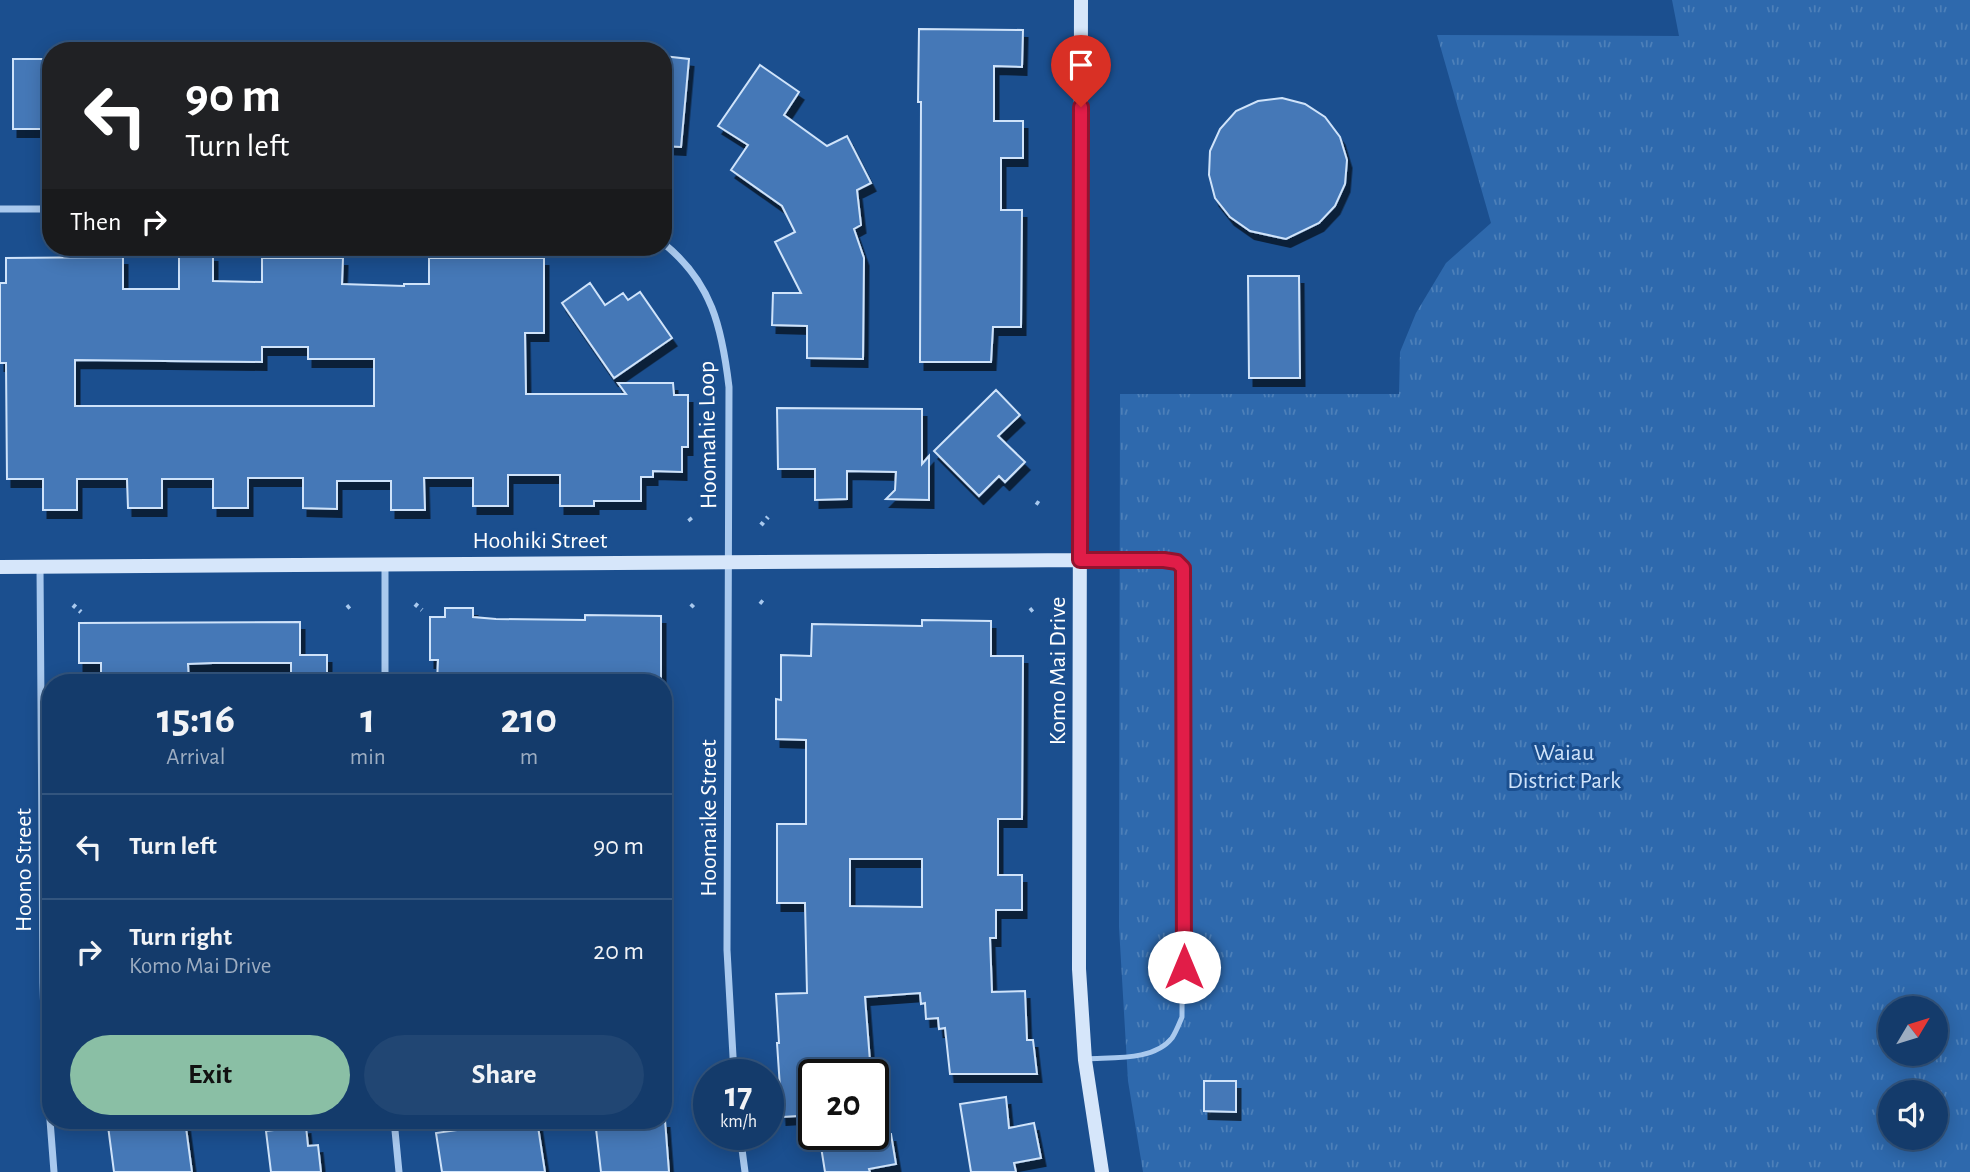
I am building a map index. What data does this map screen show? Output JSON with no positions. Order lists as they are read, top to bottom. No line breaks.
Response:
{"streets":{"street":["Hoomahie Loop","Hoohiki Street","Komo Mai Drive","Hoomaike Street","Hoono Street"]},"crossings":[["Hoomahie Loop","Hoohiki Street"],["Hoomahie Loop","Hoomaike Street"],["Hoohiki Street","Komo Mai Drive"],["Hoohiki Street","Hoomaike Street"],["Hoohiki Street","Hoono Street"]],"parks":["Waiau District Park"],"north":"top right","page":{"turn":["90 m","Turn left"],"then":"Then","eta":["15:16","Arrival","1","min","210","m"],"list":[{"name":"Turn left","value":"90 m"},{"name":"Turn right","note":"Komo Mai Drive","value":"20 m"}],"buttons":["Exit","Share"],"speed":"17 km/h","limit":"20"}}
